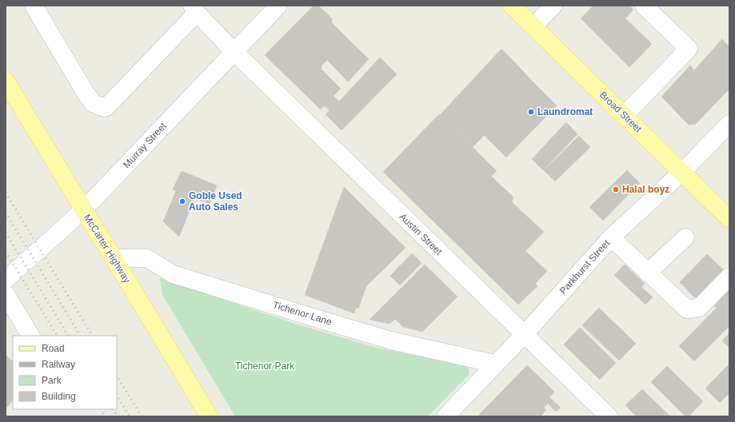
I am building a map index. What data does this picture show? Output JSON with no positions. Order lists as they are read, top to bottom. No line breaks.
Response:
{"streets":{"main road":["Broad Street","McCarter Highway"],"street":["Murray Street","Austin Street","Parkhurst Street","Tichenor Lane"]},"crossings":[["Broad Street","Parkhurst Street"],["Murray Street","Austin Street"],["Murray Street","McCarter Highway"],["Austin Street","Parkhurst Street"],["McCarter Highway","Tichenor Lane"],["Parkhurst Street","Tichenor Lane"]],"parks":["Tichenor Park"],"places":["Laundromat","Halal boyz","Goble Used Auto Sales"],"legend":["Road","Railway","Park","Building"]}
